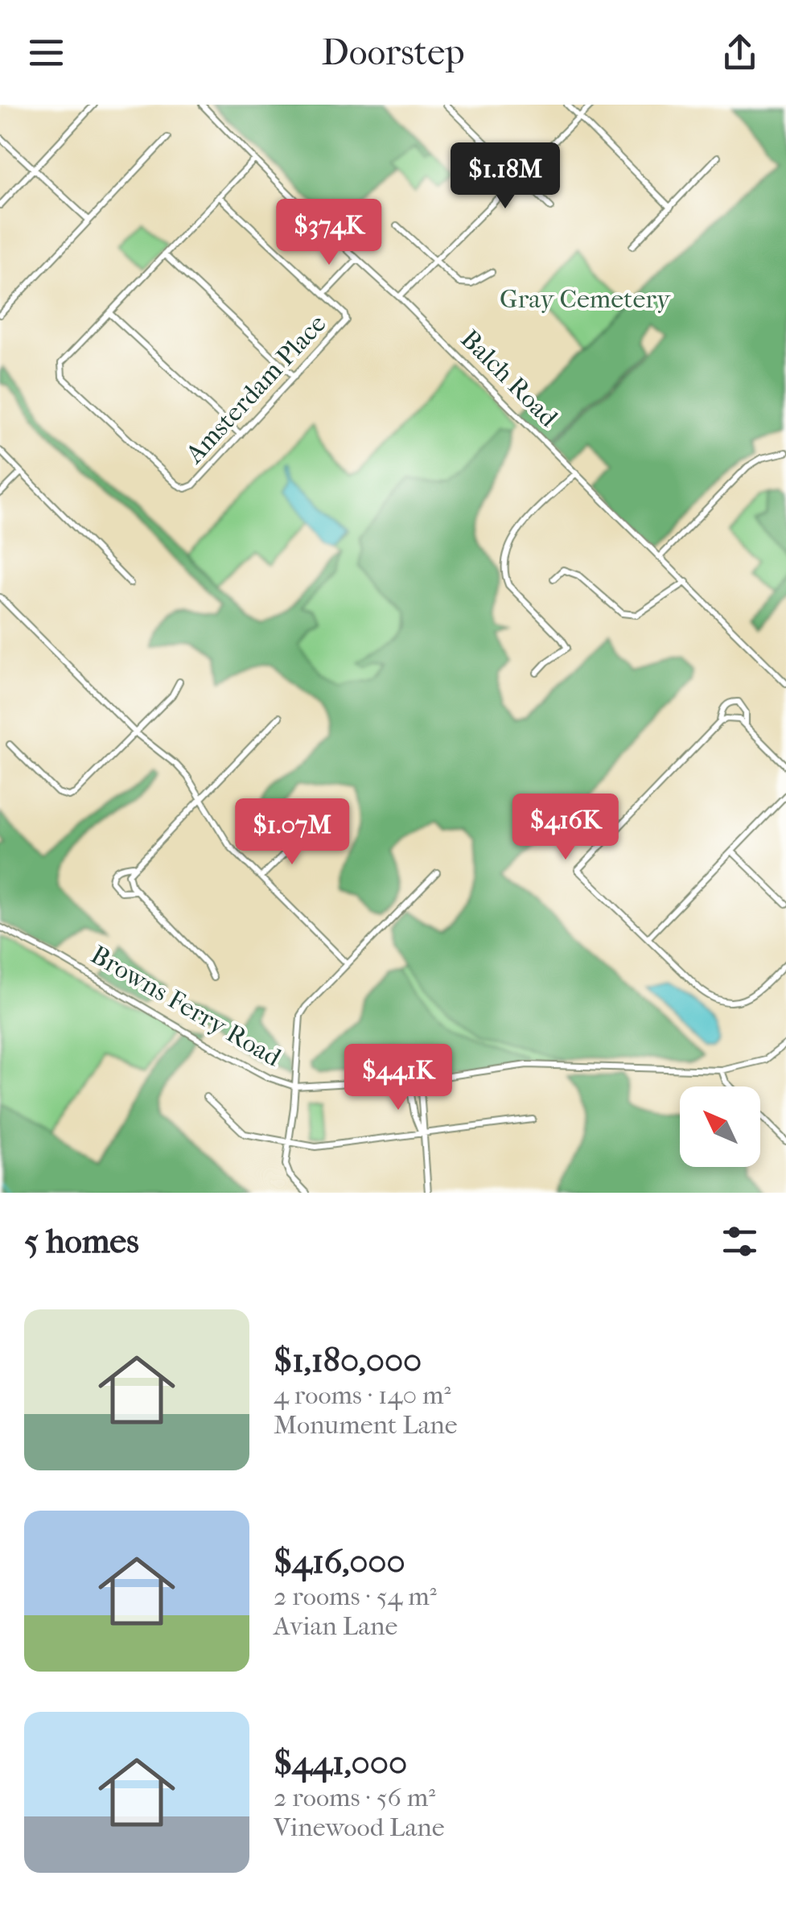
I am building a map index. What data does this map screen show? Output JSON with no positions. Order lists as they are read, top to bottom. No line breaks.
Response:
{"streets":{"street":["Balch Road","Amsterdam Place","Browns Ferry Road"]},"crossings":[["Balch Road","Amsterdam Place"]],"parks":["Gray Cemetery"],"north":"top left","page":{"header":"Doorstep","price":["$1.18M","$374K","$416K","$1.07M","$441K"],"heading":"5 homes","list":[{"name":"$1,180,000","note":"4 rooms · 140 m² · Monument Lane"},{"name":"$416,000","note":"2 rooms · 54 m² · Avian Lane"},{"name":"$441,000","note":"2 rooms · 56 m² · Vinewood Lane"}]}}
